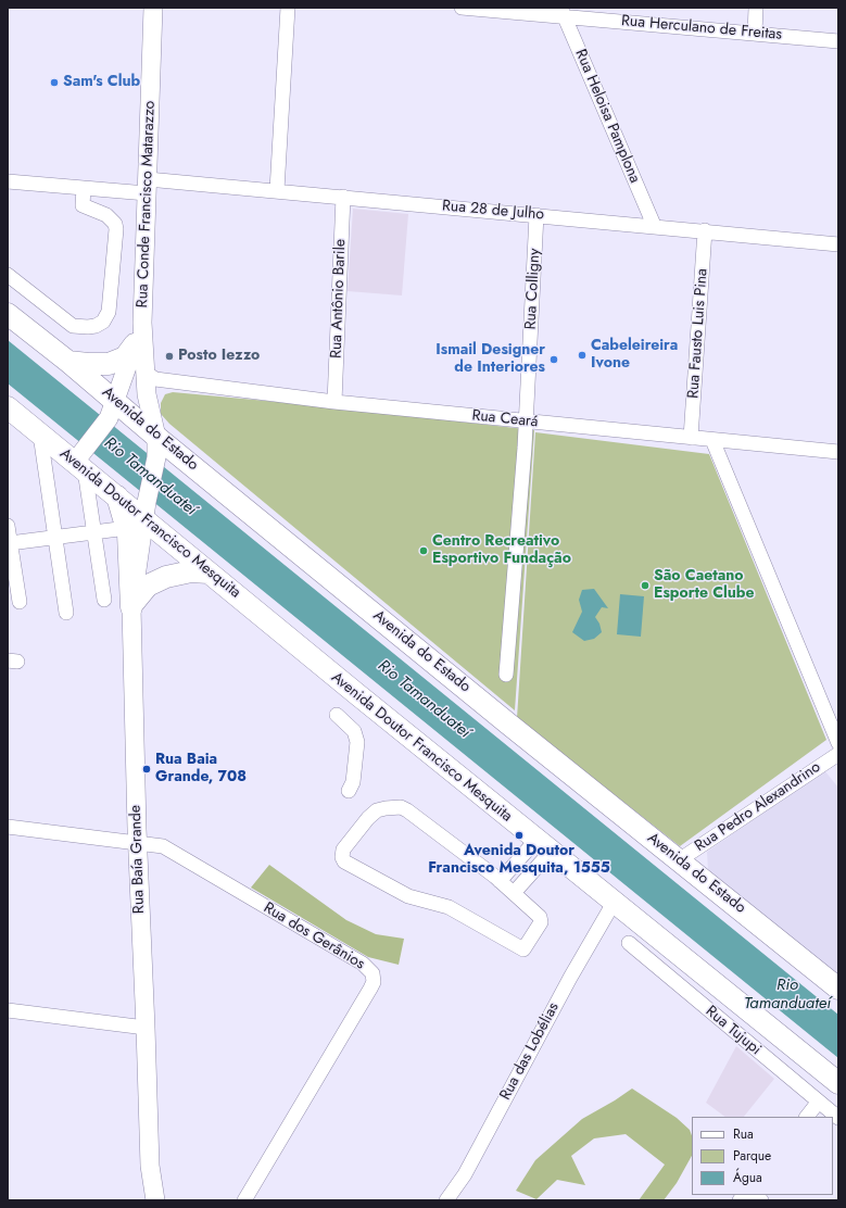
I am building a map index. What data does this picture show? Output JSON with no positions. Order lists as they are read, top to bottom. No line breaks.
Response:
{"streets":{"highway":["Avenida do Estado","Avenida Doutor Francisco Mesquita"],"main road":["Rua Conde Francisco Matarazzo","Rua Baía Grande"],"street":["Rua Herculano de Freitas","Rua Heloisa Pamplona","Rua 28 de Julho","Rua Colligny","Rua Antônio Barile","Rua Fausto Luis Pina","Rua Ceará","Rua Pedro Alexandrino","Rua dos Gerânios","Rua Tujupi","Rua das Lobélias"]},"crossings":[["Rua Herculano de Freitas","Rua Heloisa Pamplona"],["Rua Heloisa Pamplona","Rua 28 de Julho"],["Rua Conde Francisco Matarazzo","Rua 28 de Julho"],["Rua Conde Francisco Matarazzo","Rua Ceará"],["Rua Conde Francisco Matarazzo","Avenida do Estado"],["Rua Conde Francisco Matarazzo","Avenida Doutor Francisco Mesquita"],["Rua 28 de Julho","Rua Colligny"],["Rua 28 de Julho","Rua Antônio Barile"],["Rua 28 de Julho","Rua Fausto Luis Pina"],["Rua Colligny","Rua Ceará"],["Rua Antônio Barile","Rua Ceará"],["Rua Fausto Luis Pina","Rua Ceará"],["Avenida do Estado","Rua Pedro Alexandrino"],["Avenida Doutor Francisco Mesquita","Rua das Lobélias"],["Rua Baía Grande","Rua dos Gerânios"]],"water":["Rio Tamanduateí"],"places":["Sam's Club","Cabeleireira Ivone","Posto Iezzo","Ismail Designer de Interiores","Centro Recreativo Esportivo Fundação","São Caetano Esporte Clube","Rua Baia Grande, 708","Avenida Doutor Francisco Mesquita, 1555"],"legend":["Rua","Parque","Água"]}
